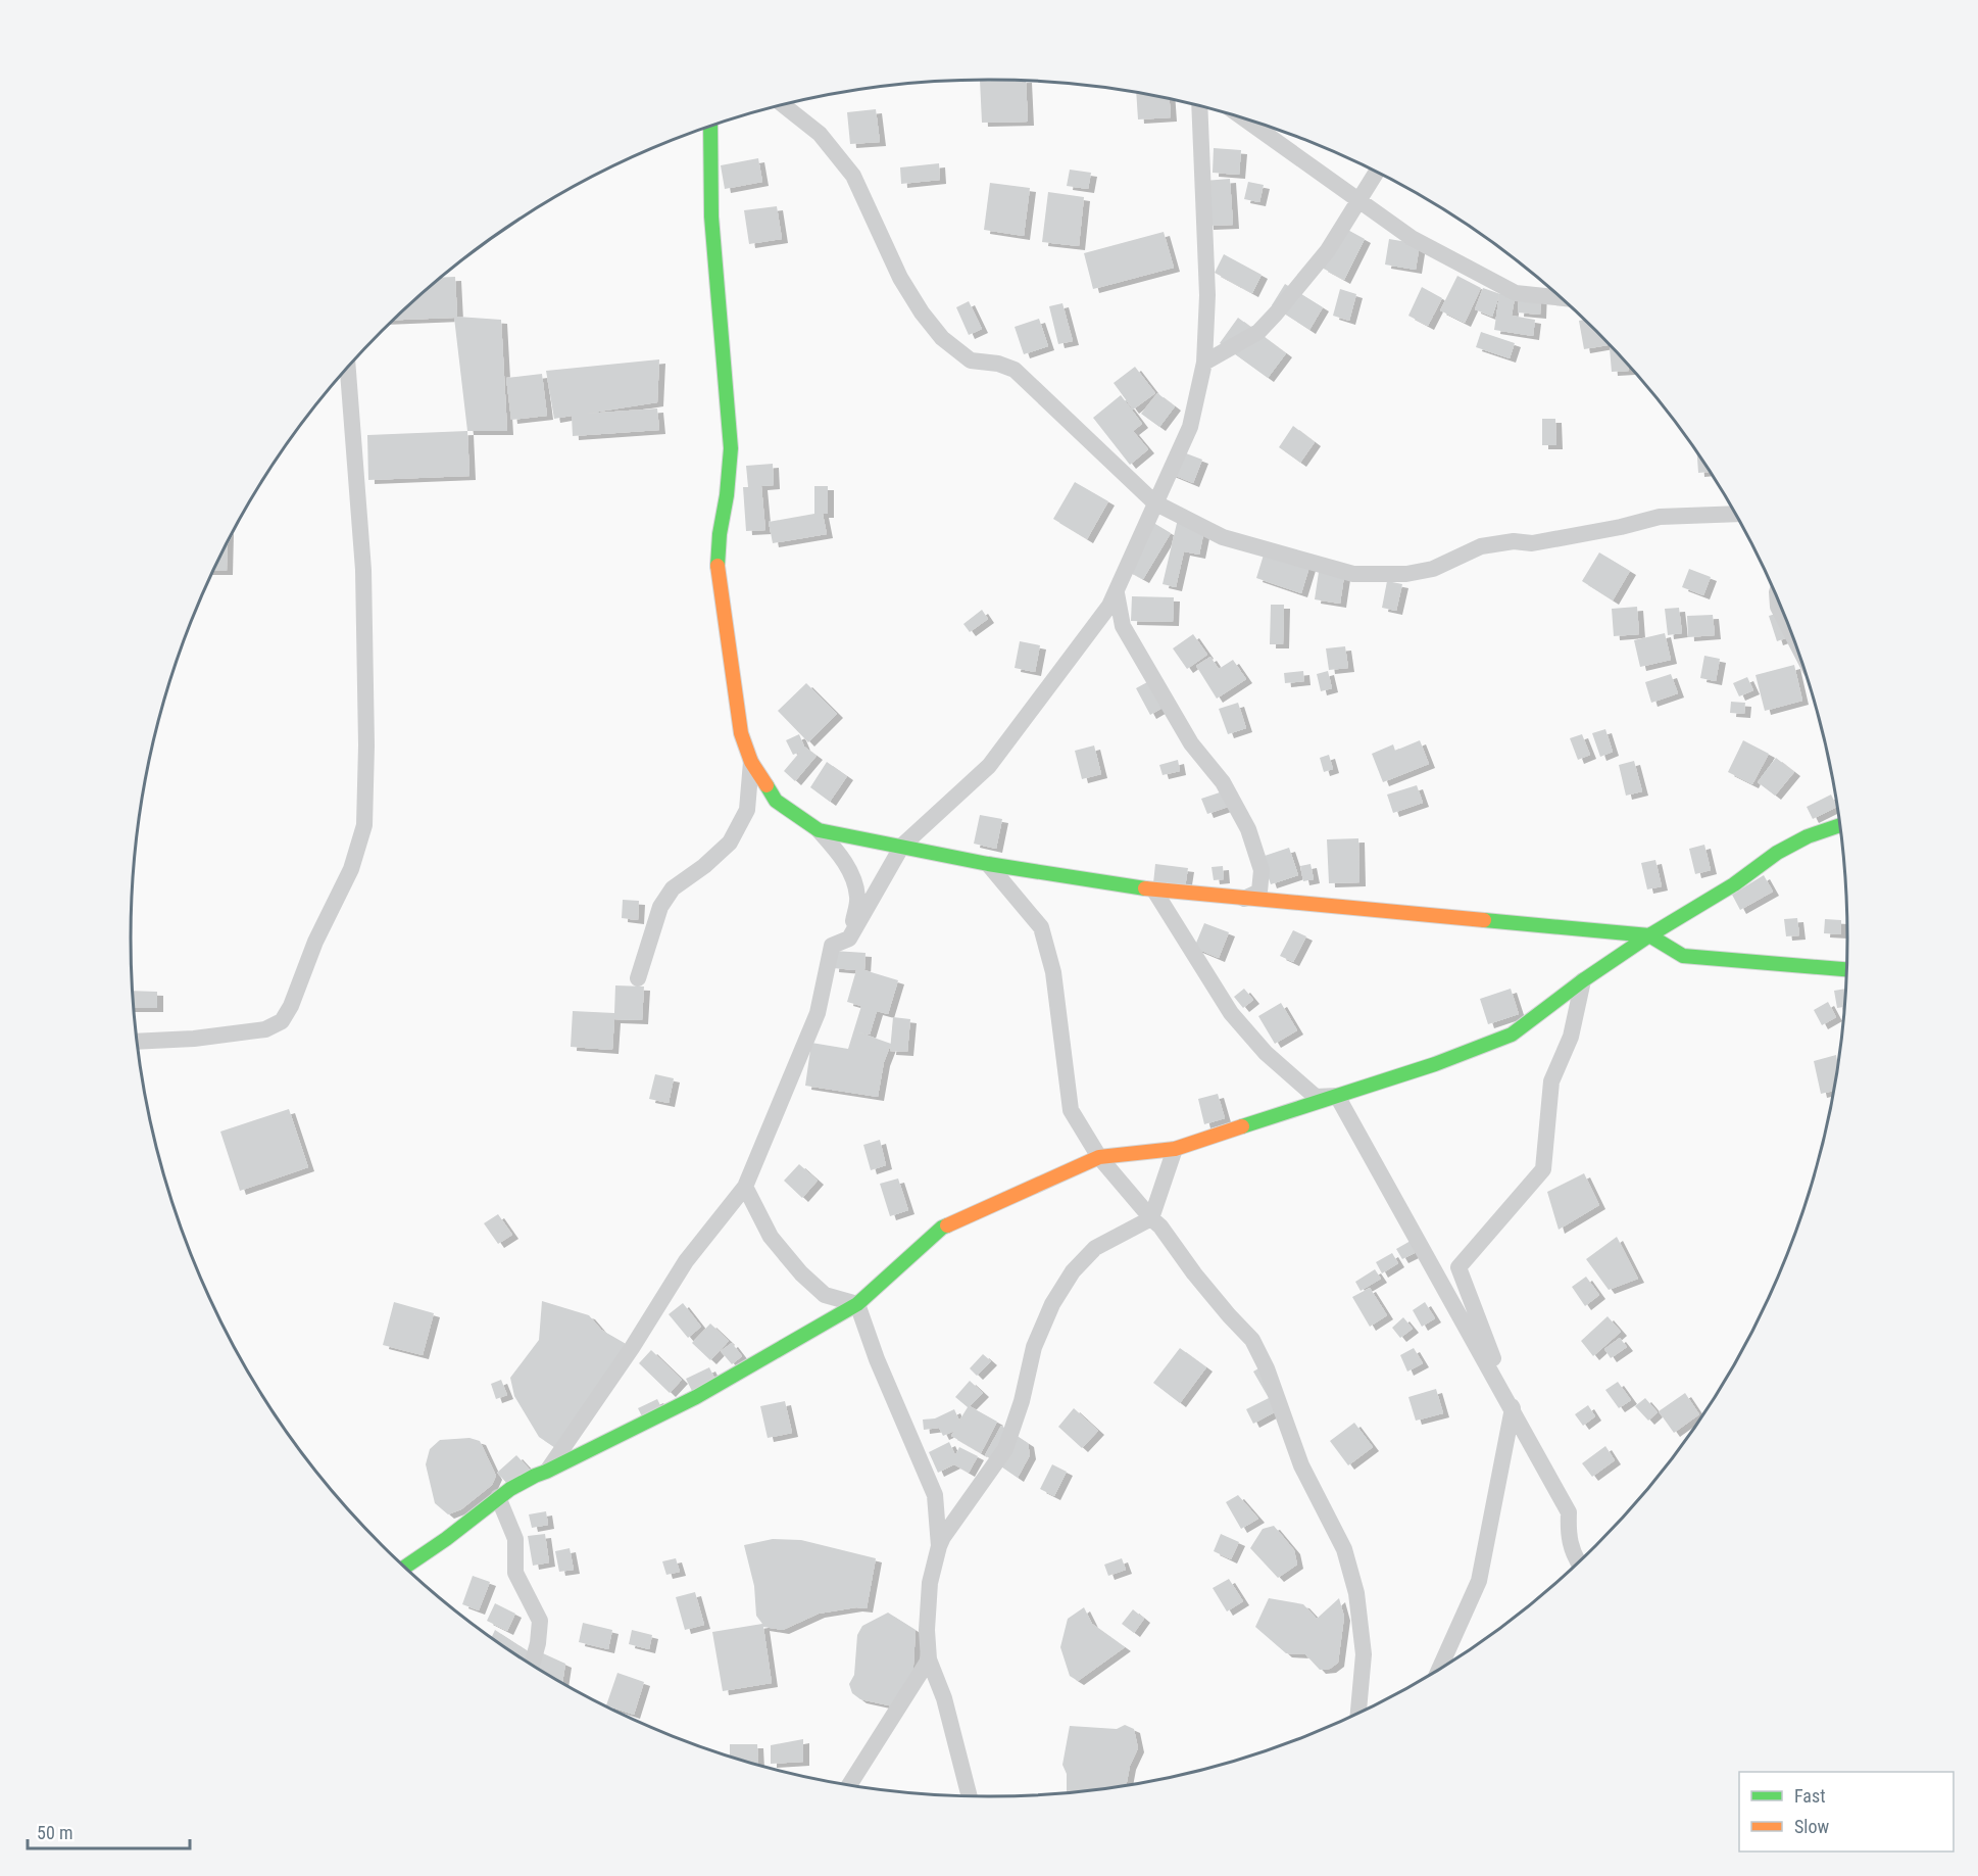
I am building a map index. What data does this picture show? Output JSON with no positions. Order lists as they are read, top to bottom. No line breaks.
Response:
{"legend":["Fast","Slow"],"scale_bar":"50 m"}
